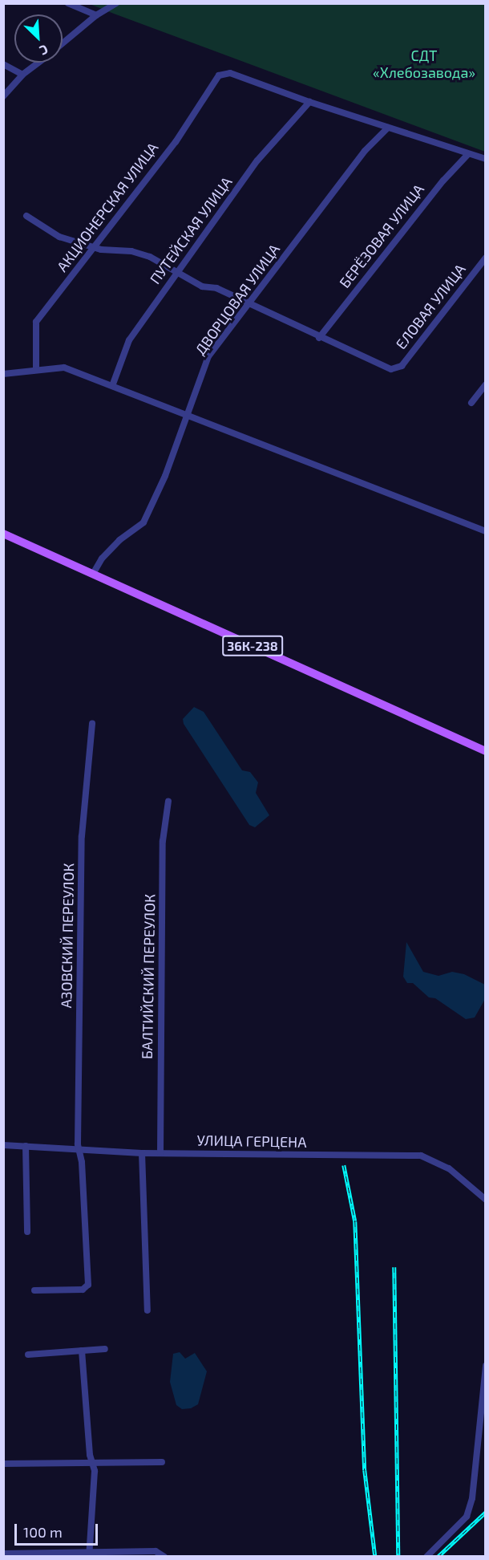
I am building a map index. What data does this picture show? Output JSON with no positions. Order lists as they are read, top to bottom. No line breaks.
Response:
{"streets":{"main road":["36К-238"],"street":["АКЦИОНЕРСКАЯ УЛИЦА","ПУТЕЙСКАЯ УЛИЦА","БЕРЁЗОВАЯ УЛИЦА","ДВОРЦОВАЯ УЛИЦА","ЕЛОВАЯ УЛИЦА","АЗОВСКИЙ ПЕРЕУЛОК","БАЛТИЙСКИЙ ПЕРЕУЛОК","УЛИЦА ГЕРЦЕНА"]},"crossings":[["АКЦИОНЕРСКАЯ УЛИЦА","ПУТЕЙСКАЯ УЛИЦА"],["БЕРЁЗОВАЯ УЛИЦА","ЕЛОВАЯ УЛИЦА"],["ДВОРЦОВАЯ УЛИЦА","36К-238"],["АЗОВСКИЙ ПЕРЕУЛОК","УЛИЦА ГЕРЦЕНА"],["БАЛТИЙСКИЙ ПЕРЕУЛОК","УЛИЦА ГЕРЦЕНА"]],"parks":["СДТ «Хлебозавода»"],"scale_bar":"100 m","north":"bottom right"}
